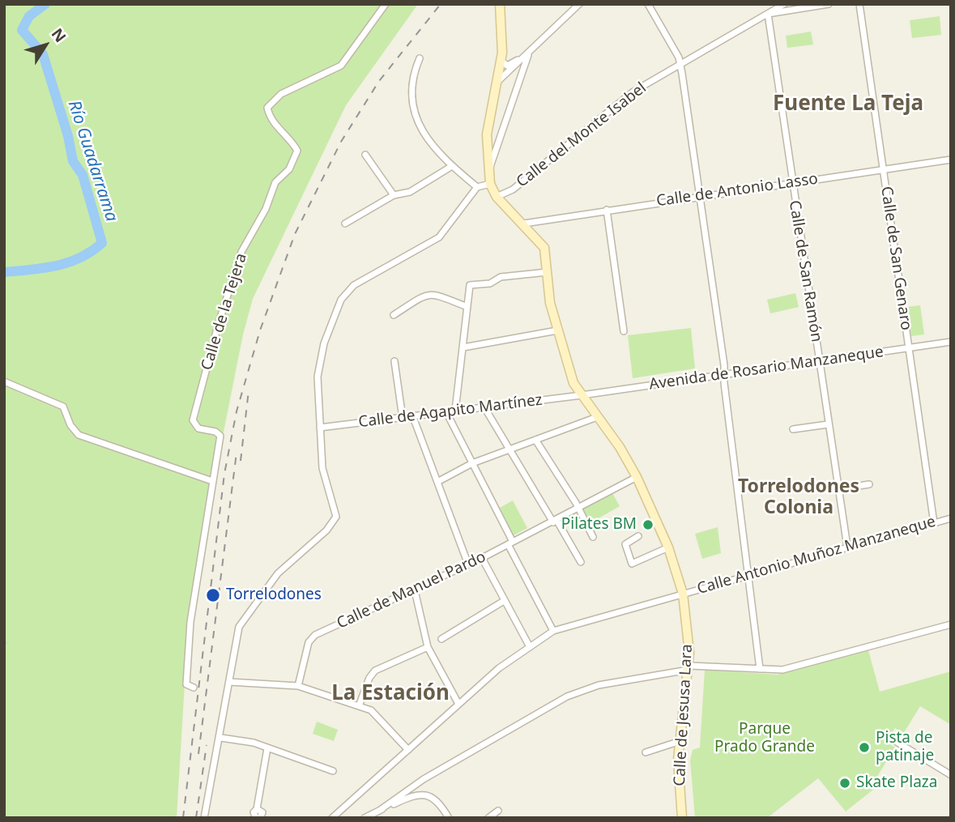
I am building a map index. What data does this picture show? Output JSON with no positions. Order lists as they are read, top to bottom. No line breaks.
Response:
{"streets":{"main road":["Calle de Jesusa Lara"],"street":["Calle del Monte Isabel","Calle de Antonio Lasso","Calle de San Genaro","Calle de San Ramón","Calle de la Tejera","Avenida de Rosario Manzaneque","Calle de Agapito Martínez","Calle Antonio Muñoz Manzaneque","Calle de Manuel Pardo"]},"crossings":[["Calle del Monte Isabel","Calle de San Ramón"],["Calle de Antonio Lasso","Calle de San Genaro"],["Calle de Antonio Lasso","Calle de San Ramón"],["Calle de Antonio Lasso","Calle de Jesusa Lara"],["Calle de San Genaro","Avenida de Rosario Manzaneque"],["Calle de San Genaro","Calle Antonio Muñoz Manzaneque"],["Calle de San Ramón","Avenida de Rosario Manzaneque"],["Calle de San Ramón","Calle Antonio Muñoz Manzaneque"],["Avenida de Rosario Manzaneque","Calle de Agapito Martínez"],["Avenida de Rosario Manzaneque","Calle de Jesusa Lara"],["Calle de Agapito Martínez","Calle de Jesusa Lara"],["Calle Antonio Muñoz Manzaneque","Calle de Jesusa Lara"],["Calle de Manuel Pardo","Calle de Jesusa Lara"]],"districts":["Fuente La Teja","Torrelodones Colonia","La Estación"],"water":["Río Guadarrama"],"parks":["Parque Prado Grande"],"places":["Pilates BM","Torrelodones","Pista de patinaje","Skate Plaza"],"north":"top right"}
